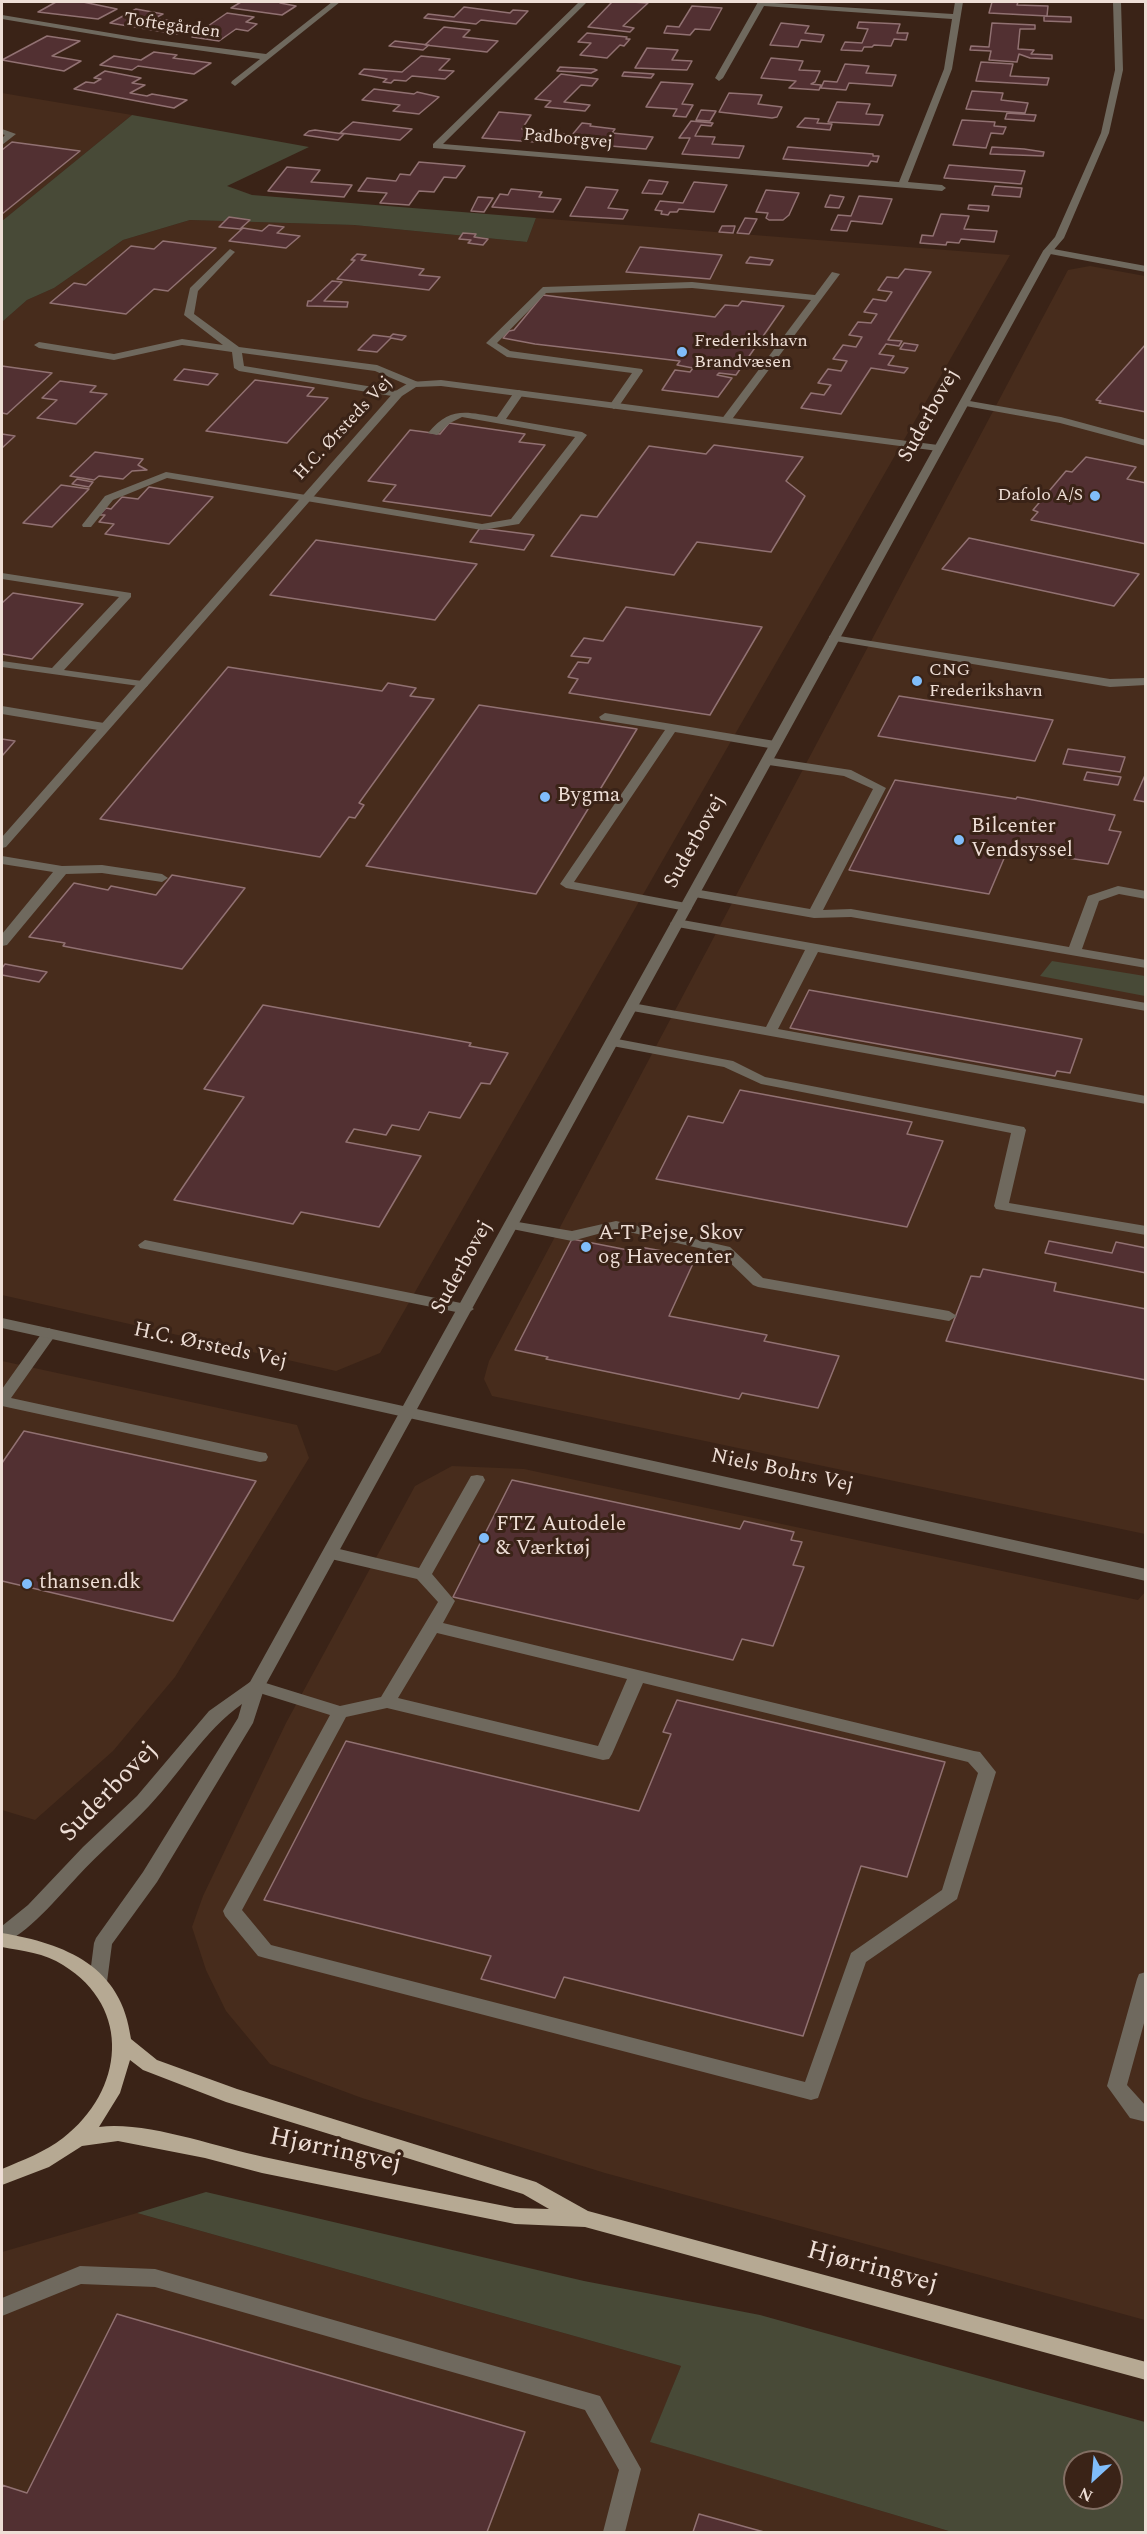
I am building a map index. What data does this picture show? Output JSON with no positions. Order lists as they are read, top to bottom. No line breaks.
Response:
{"streets":{"main road":["Hjørringvej"],"street":["Toftegården","Padborgvej","Suderbovej","H.C. Ørsteds Vej","Niels Bohrs Vej"]},"crossings":[["Suderbovej","H.C. Ørsteds Vej"],["Suderbovej","Niels Bohrs Vej"],["H.C. Ørsteds Vej","Niels Bohrs Vej"]],"places":["Frederikshavn Brandvæsen","Dafolo A/S","CNG Frederikshavn","Bygma","Bilcenter Vendsyssel","A-T Pejse, Skov og Havecenter","FTZ Autodele & Værktøj","thansen.dk"],"north":"bottom left"}
